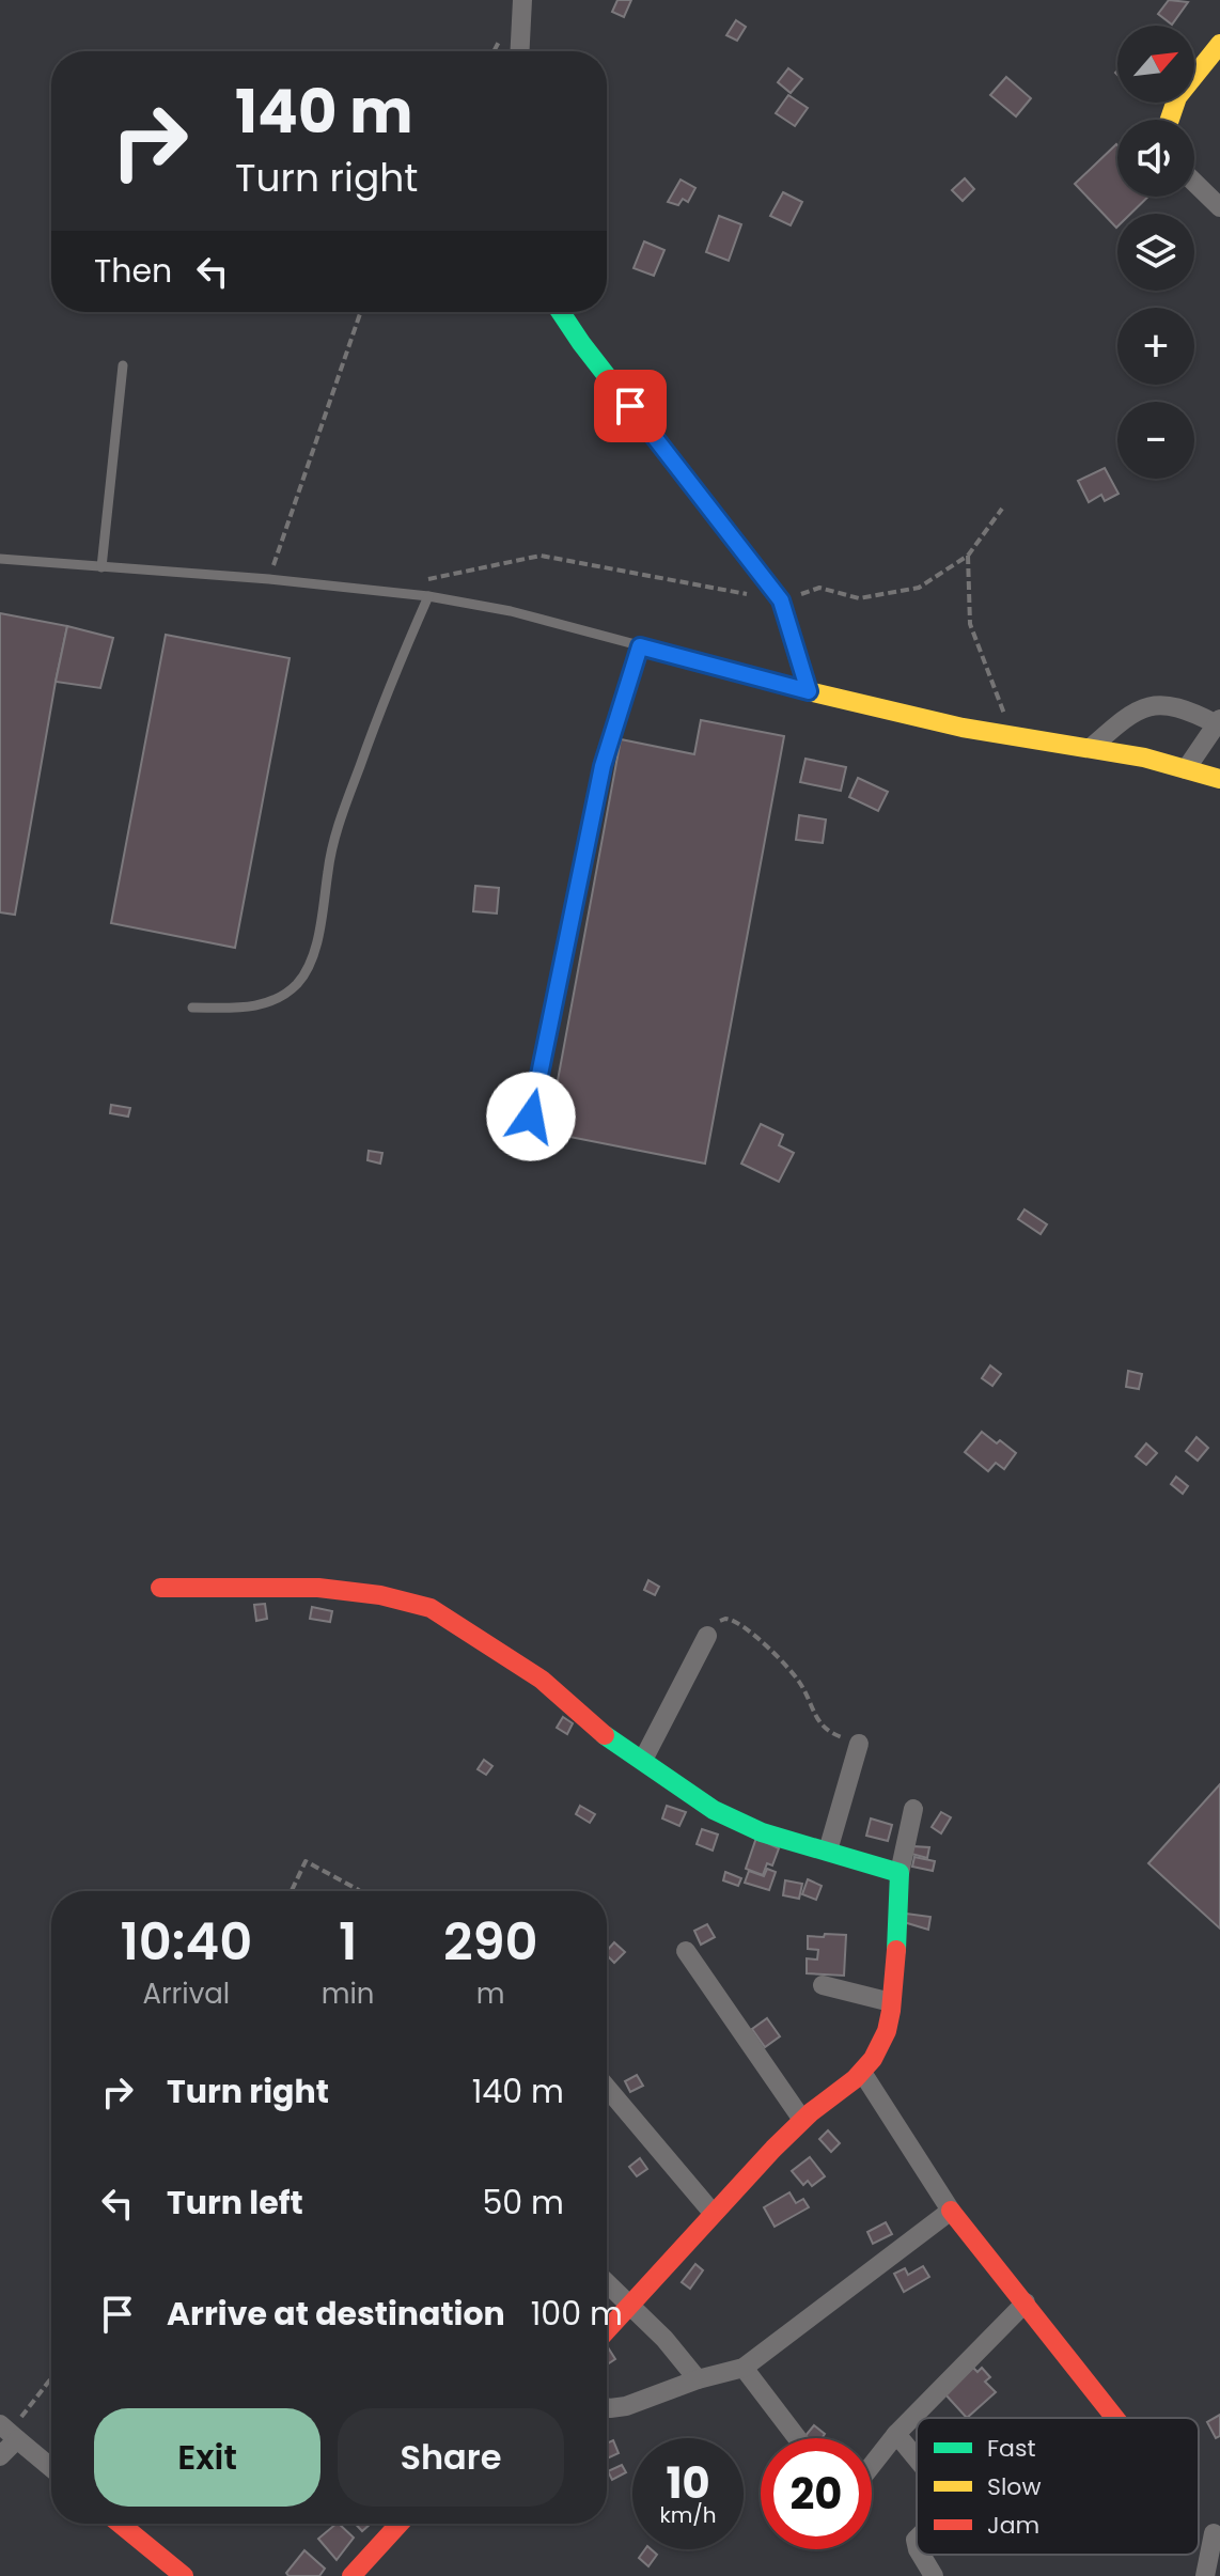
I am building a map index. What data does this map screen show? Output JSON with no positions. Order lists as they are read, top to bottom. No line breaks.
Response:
{"legend":["Fast","Slow","Jam"],"north":"top right","page":{"map_buttons":["+","−"],"turn":["140 m","Turn right"],"then":"Then","eta":["10:40","Arrival","1","min","290","m"],"list":[{"name":"Turn right","value":"140 m"},{"name":"Turn left","value":"50 m"},{"name":"Arrive at destination","value":"100 m"}],"buttons":["Exit","Share"],"speed":"10 km/h","limit":"20"}}
